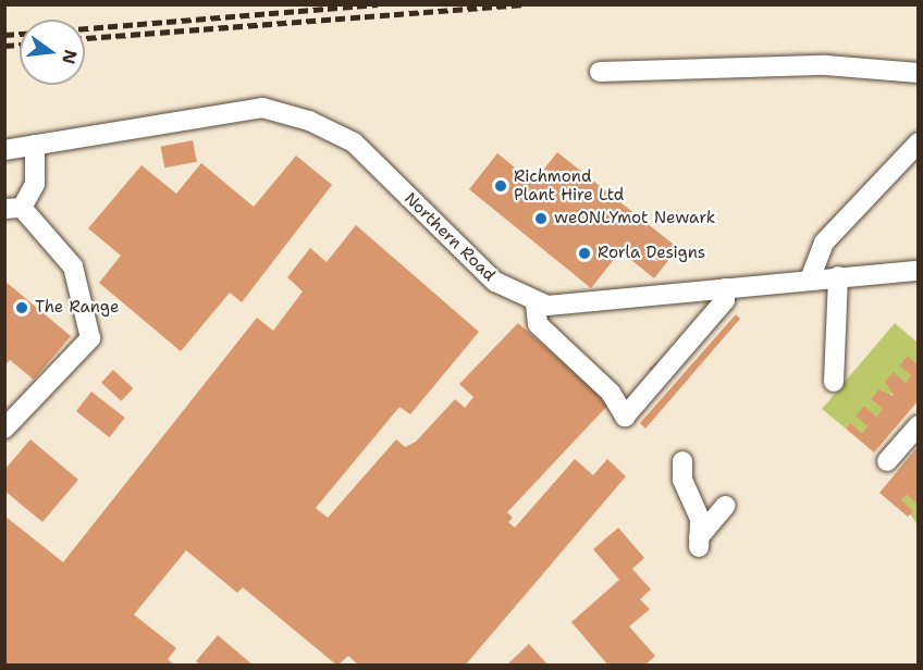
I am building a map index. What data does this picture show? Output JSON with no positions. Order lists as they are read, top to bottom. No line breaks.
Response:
{"streets":{"street":["Northern Road"]},"places":["Richmond Plant Hire Ltd","weONLYmot Newark","Rorla Designs","The Range"],"north":"right"}
